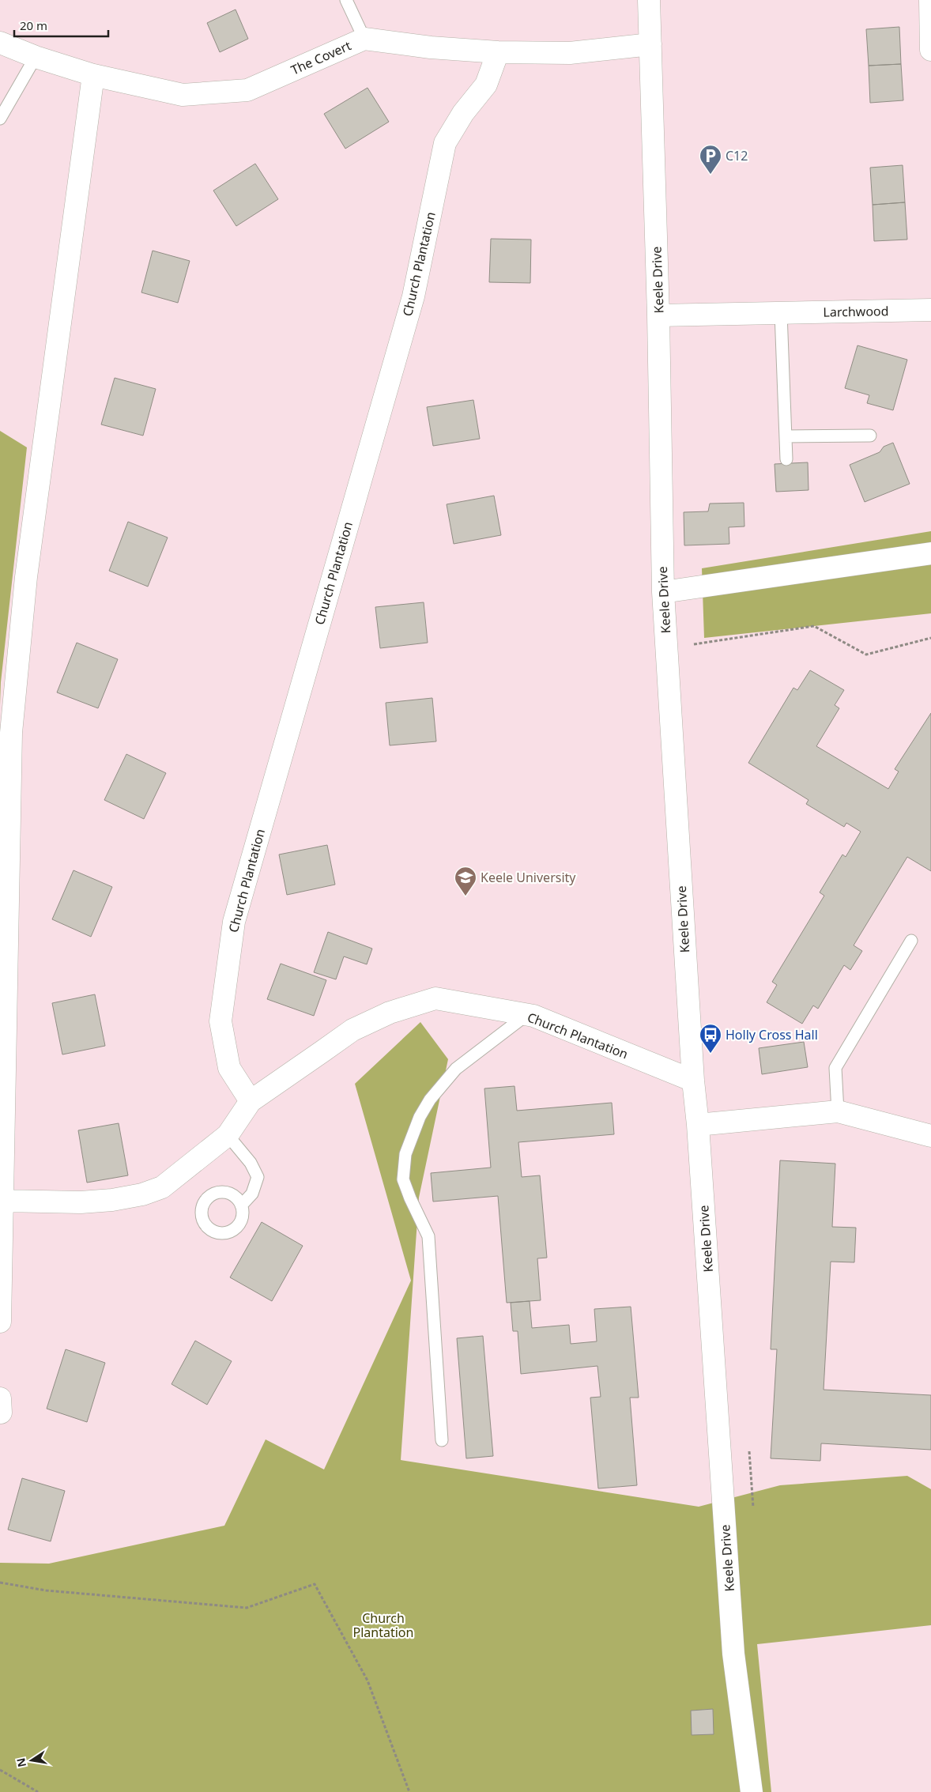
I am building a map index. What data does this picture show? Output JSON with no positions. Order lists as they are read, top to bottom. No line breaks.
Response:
{"streets":{"street":["The Covert","Church Plantation","Keele Drive","Larchwood"]},"crossings":[["The Covert","Church Plantation"],["The Covert","Keele Drive"],["Church Plantation","Keele Drive"],["Keele Drive","Larchwood"]],"parks":["Church Plantation"],"places":{"parking":["C12"],"school or university":["Keele University"],"bus stop":["Holly Cross Hall"]},"scale_bar":"20 m","north":"left"}
